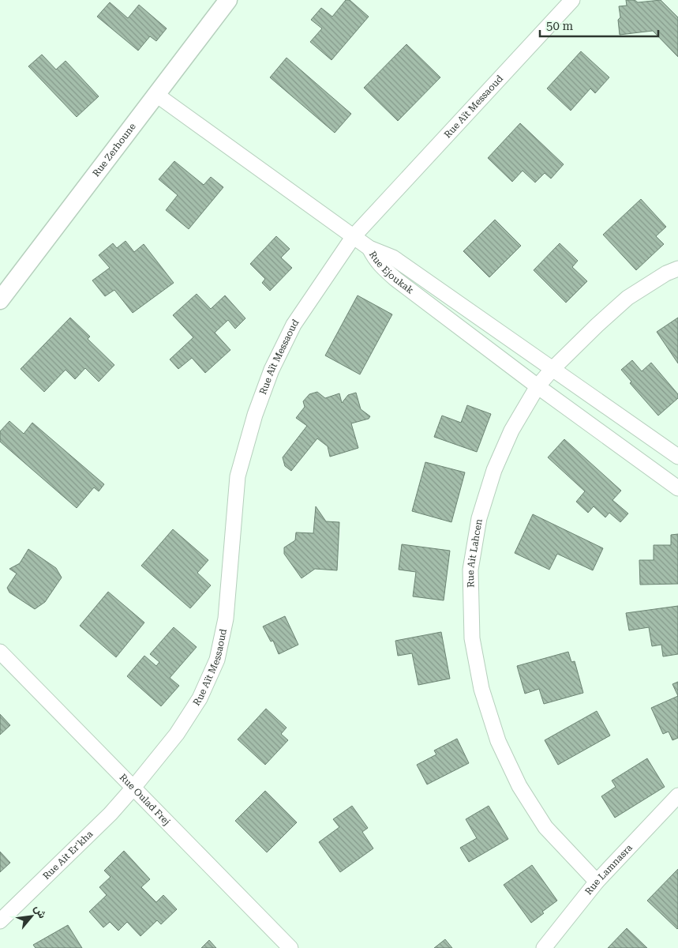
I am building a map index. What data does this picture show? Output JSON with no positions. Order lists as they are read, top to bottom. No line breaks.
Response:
{"streets":{"street":["Rue Aït Messaoud","Rue Zerhoune","Rue Ejoukak","Rue Ait Lahcen","Rue Oulad Frej","Rue Ait Er'kha","Rue Lamnasra"]},"crossings":[["Rue Aït Messaoud","Rue Oulad Frej"],["Rue Aït Messaoud","Rue Ait Er'kha"],["Rue Ejoukak","Rue Ait Lahcen"],["Rue Ait Lahcen","Rue Lamnasra"],["Rue Oulad Frej","Rue Ait Er'kha"]],"scale_bar":"50 m","north":"top right"}
